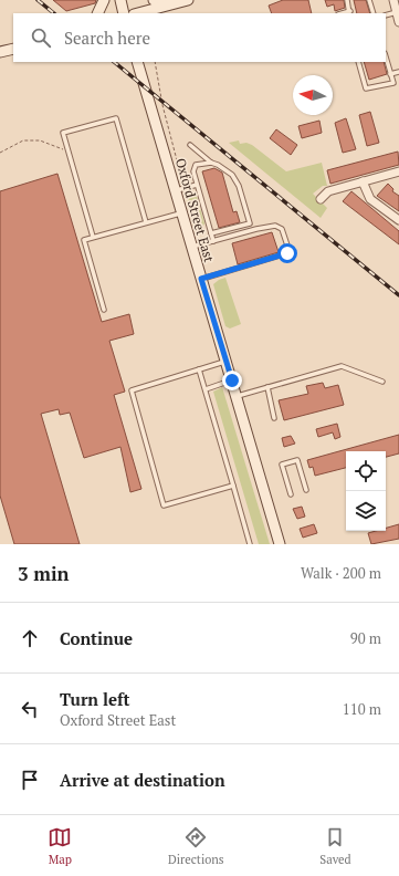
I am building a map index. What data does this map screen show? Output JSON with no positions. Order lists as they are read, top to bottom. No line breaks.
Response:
{"streets":{"main road":["Oxford Street East"]},"north":"left","page":{"search":"Search here","heading":["3 min","Walk · 200 m"],"list":[["Continue","90 m"],["Turn left","Oxford Street East","110 m"],"Arrive at destination"],"nav":["Map","Directions","Saved"]}}
